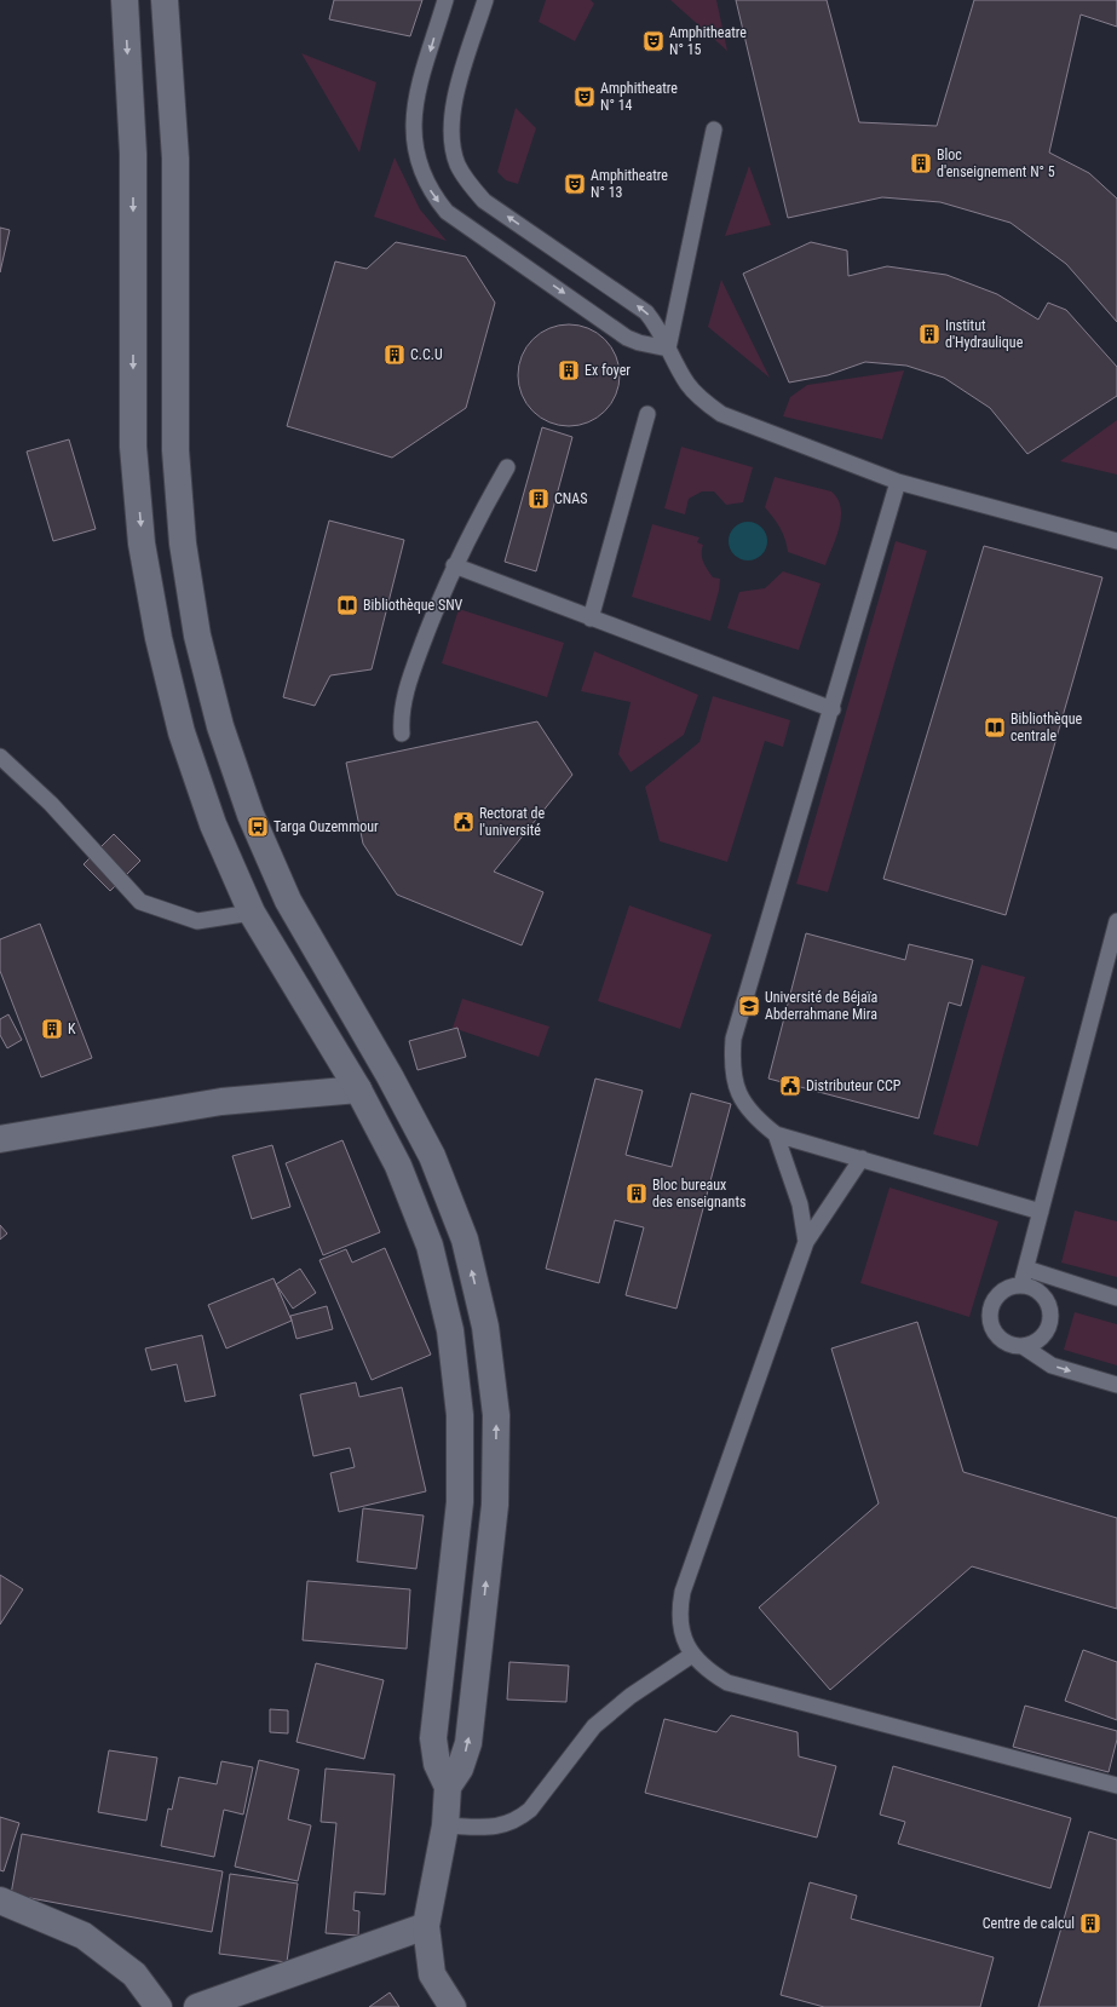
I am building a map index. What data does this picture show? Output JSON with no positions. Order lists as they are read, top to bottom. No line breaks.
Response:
{"places":{"theatre":["Amphitheatre N° 15","Amphitheatre N° 14","Amphitheatre N° 13"],"building":["Bloc d'enseignement N° 5","Institut d'Hydraulique","C.C.U","Ex foyer","CNAS","K","Bloc bureaux des enseignants","Centre de calcul"],"library":["Bibliothèque SNV","Bibliothèque centrale"],"public building":["Rectorat de l'université","Distributeur CCP"],"bus stop":["Targa Ouzemmour"],"school or university":["Université de Béjaïa Abderrahmane Mira"]}}
